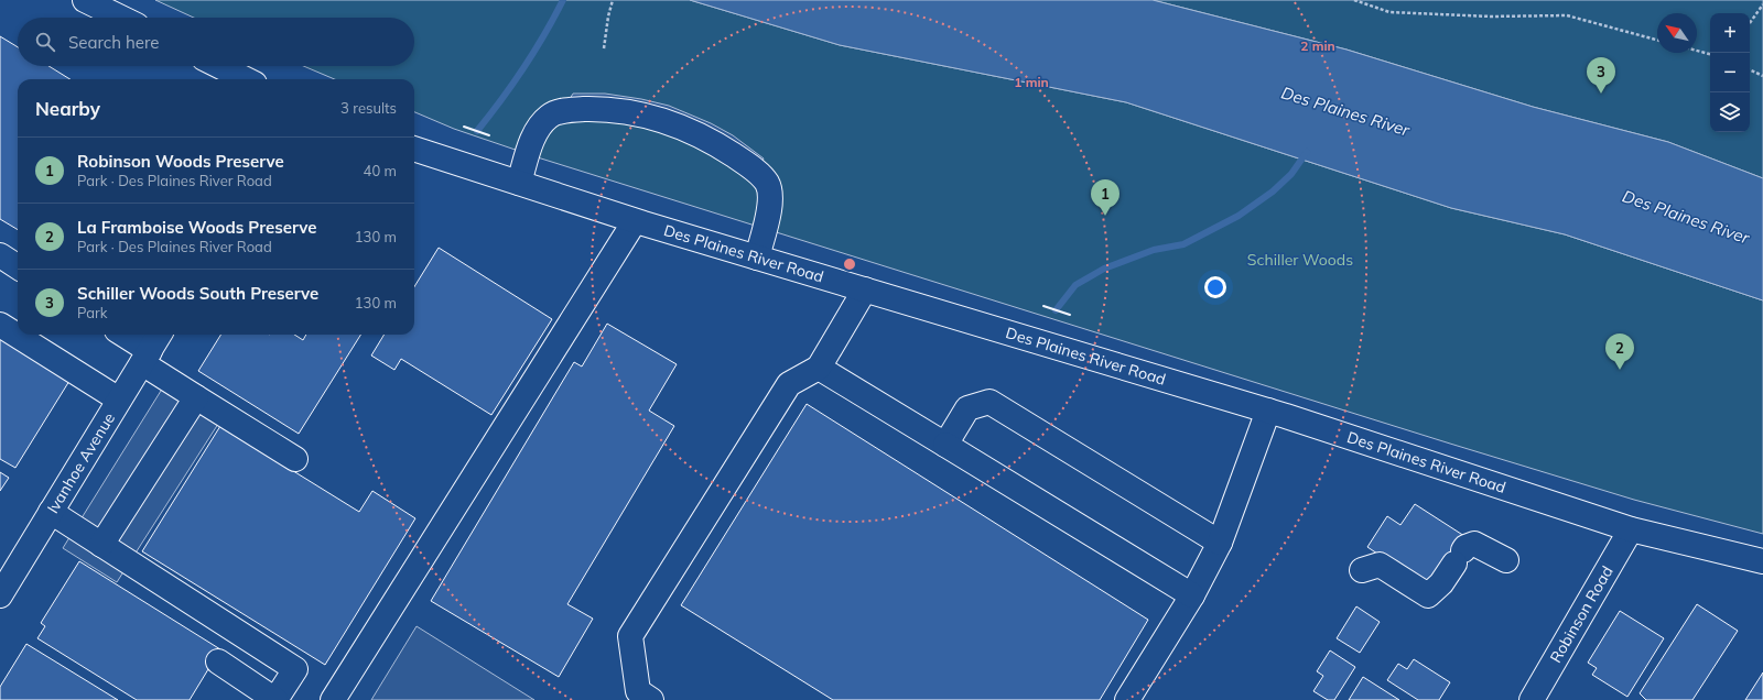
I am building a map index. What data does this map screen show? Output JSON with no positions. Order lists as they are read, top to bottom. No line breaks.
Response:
{"streets":{"main road":["Des Plaines River Road","Ivanhoe Avenue","Robinson Road"]},"crossings":[["Des Plaines River Road","Robinson Road"]],"water":["Des Plaines River"],"parks":["Schiller Woods"],"north":"top left","page":{"map_buttons":["+","−"],"search":"Search here","pins":["3","1","2"],"heading":["Nearby","3 results"],"list":[{"mark":"1","name":"Robinson Woods Preserve","note":"Park · Des Plaines River Road","value":"40 m"},{"mark":"2","name":"La Framboise Woods Preserve","note":"Park · Des Plaines River Road","value":"130 m"},{"mark":"3","name":"Schiller Woods South Preserve","note":"Park","value":"130 m"}]},"rings":["2 min","1 min"]}
